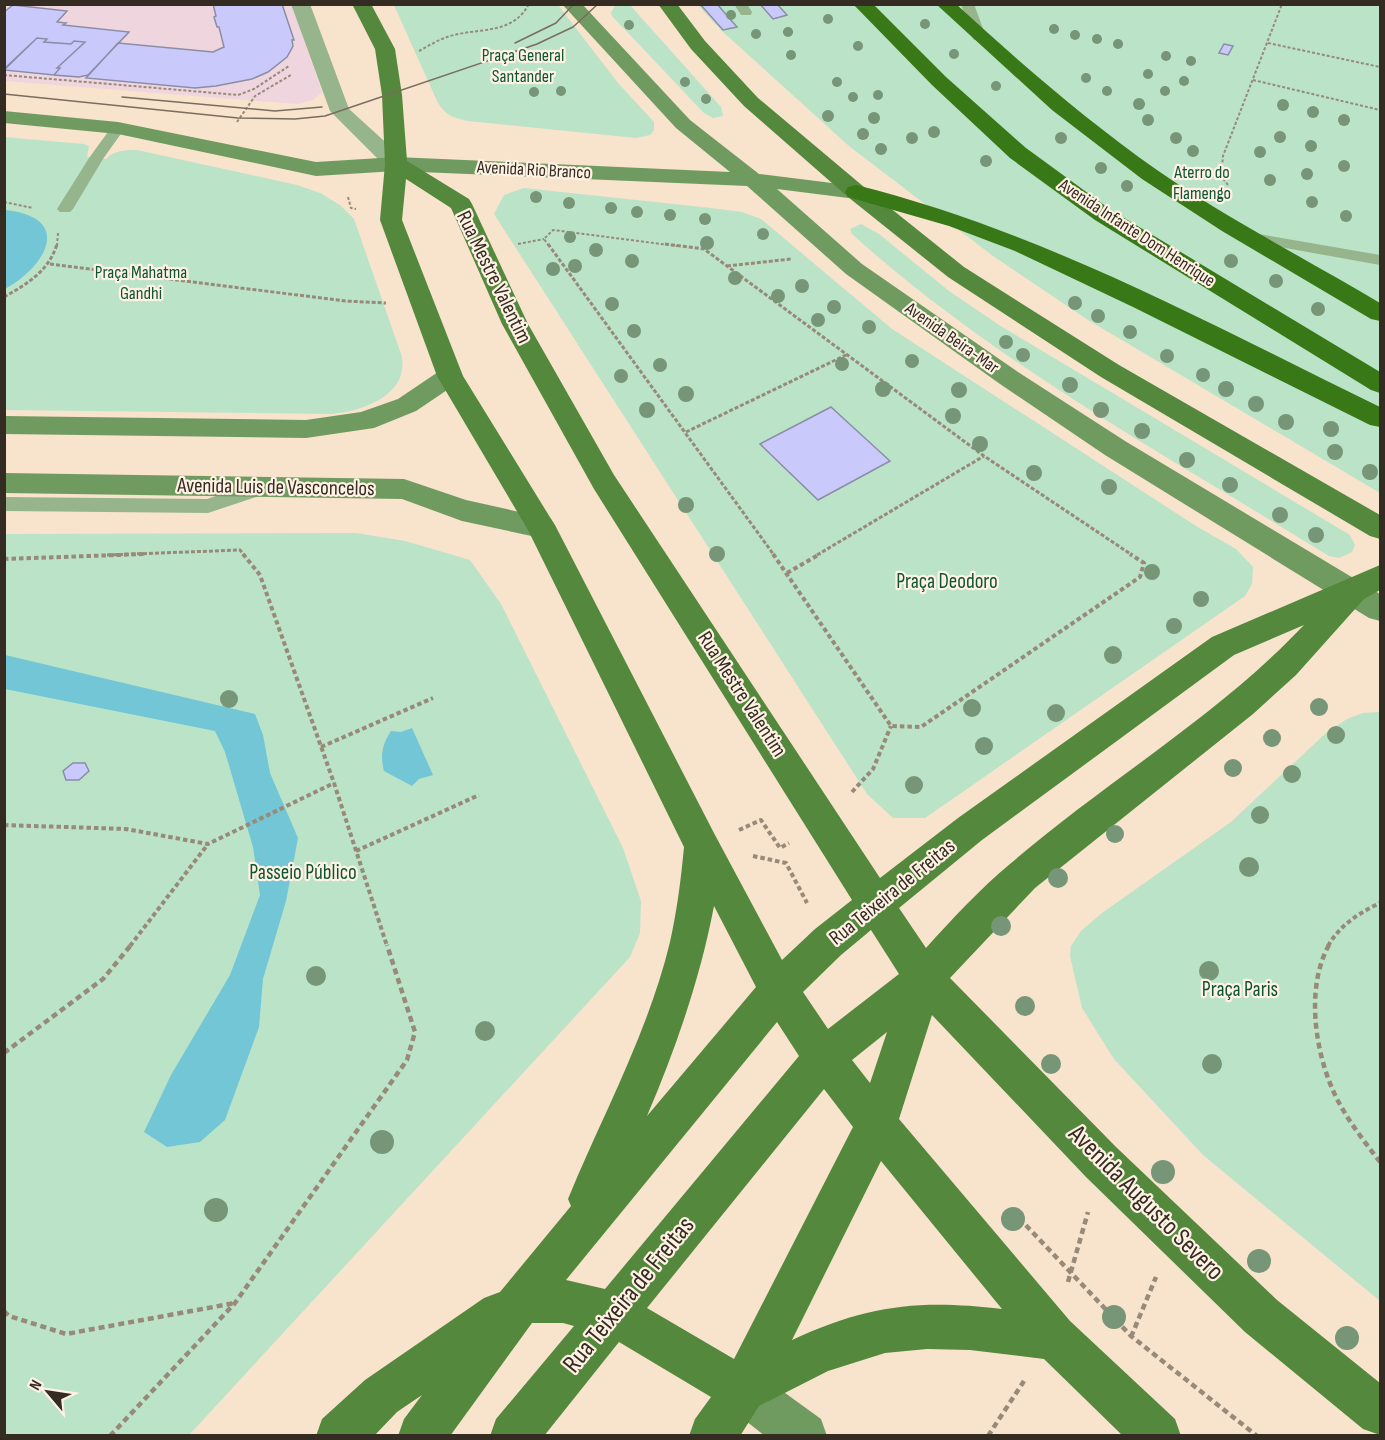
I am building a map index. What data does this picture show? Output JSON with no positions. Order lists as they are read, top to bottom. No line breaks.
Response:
{"streets":{"highway":["Avenida Infante Dom Henrique"],"main road":["Rua Mestre Valentim","Rua Teixeira de Freitas","Avenida Augusto Severo"],"street":["Avenida Rio Branco","Avenida Beira-Mar","Avenida Luis de Vasconcelos"]},"crossings":[["Avenida Rio Branco","Rua Mestre Valentim"],["Avenida Rio Branco","Avenida Beira-Mar"],["Rua Mestre Valentim","Rua Teixeira de Freitas"],["Rua Mestre Valentim","Avenida Augusto Severo"],["Avenida Beira-Mar","Rua Teixeira de Freitas"],["Rua Teixeira de Freitas","Avenida Augusto Severo"]],"parks":["Praça General Santander","Aterro do Flamengo","Praça Mahatma Gandhi","Praça Deodoro","Passeio Público","Praça Paris"],"north":"top left"}
